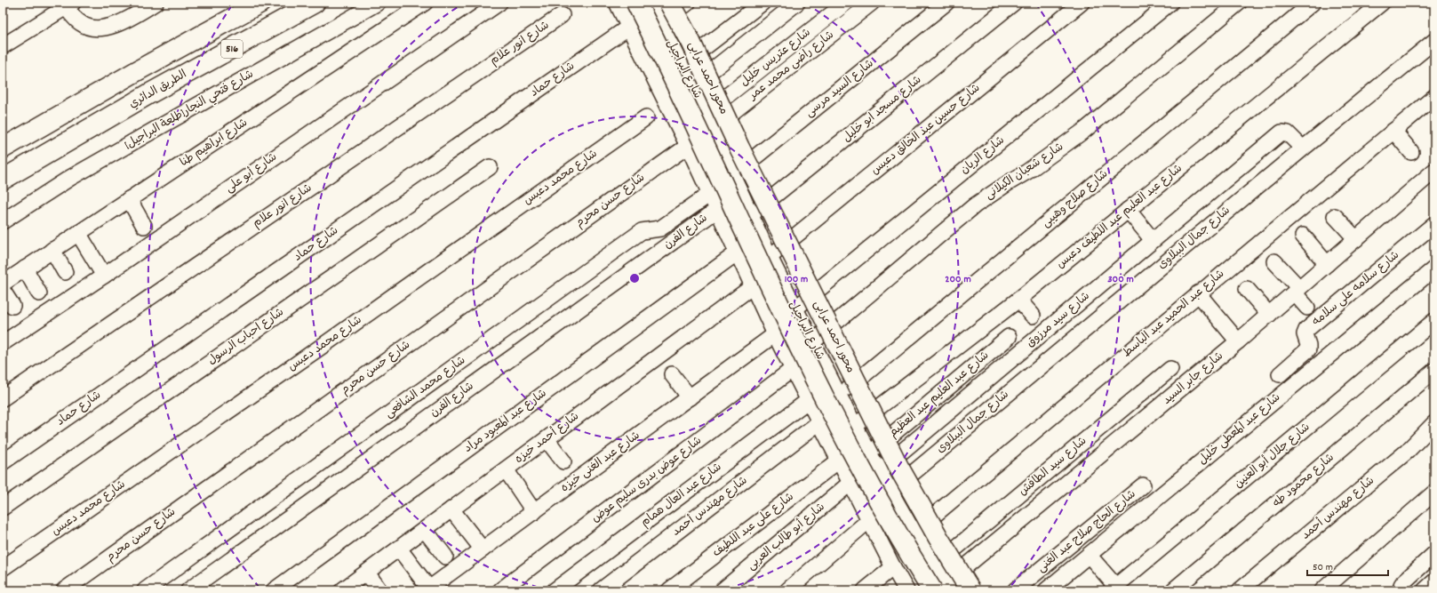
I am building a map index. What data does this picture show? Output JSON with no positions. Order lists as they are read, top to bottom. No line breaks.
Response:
{"streets":{"highway":["516","محور احمد عرابى","الطريق الدائري"],"street":["شارع انور علام","شارع عتريس خليل","شارع راضى محمد عمر","شارع البراجيل","شارع حماد","شارع السيد مرسى","شارع مسجد ابو خليل","شارع فتحي النجار[طلعة البراجيل]","شارع حسين عبد الخالق دعبس","شارع ابراهيم طنا","شارع الريان","شارع شعبان الكيلانى","شارع أبو على","شارع محمد دعبس","شارع صلاح وهيبى","شارع حسن محرم","شارع عبد العليم عبد اللطيف دعبس","شارع الفرن","شارع جمال الببلاوى","شارع سلامه على سلامه","شارع عبد الحميد عبد الباسط","شارع سيد مرزوق","شارع احباب الرسول","شارع جابر السيد","شارع محمد الشافعى","شارع عبد العليم عبد العظيم","شارع عبد المعبود مراد","شارع عبد المعطى خليل","شارع أحمد خيزه","شارع جلال أبو العنين","شارع عبد الغنى خيزه","شارع سيد الطافش","شارع عوض بدرى سليم عوض","شارع محمود طه","شارع عبد العال همام","شارع مهندس أحمد","شارع على عبد اللطيف","شارع الحاج صلاح عبد الغنى","شارع أبو طالب العربى"]},"crossings":[["شارع عتريس خليل","شارع البراجيل"],["شارع راضى محمد عمر","شارع البراجيل"],["شارع البراجيل","شارع السيد مرسى"],["شارع البراجيل","شارع مسجد ابو خليل"],["شارع البراجيل","شارع حسين عبد الخالق دعبس"],["شارع البراجيل","شارع الريان"],["شارع البراجيل","شارع شعبان الكيلانى"],["شارع البراجيل","شارع صلاح وهيبى"],["شارع البراجيل","شارع عبد العليم عبد اللطيف دعبس"],["شارع البراجيل","شارع جمال الببلاوى"],["شارع البراجيل","شارع عبد الحميد عبد الباسط"],["شارع البراجيل","شارع سيد مرزوق"],["شارع البراجيل","شارع جابر السيد"],["شارع البراجيل","شارع عبد العليم عبد العظيم"],["شارع البراجيل","شارع سيد الطافش"],["شارع جمال الببلاوى","شارع سيد مرزوق"],["شارع سيد مرزوق","شارع أبو طالب العربى"]],"scale_bar":"50 m","rings":["100 m","200 m","300 m"]}
